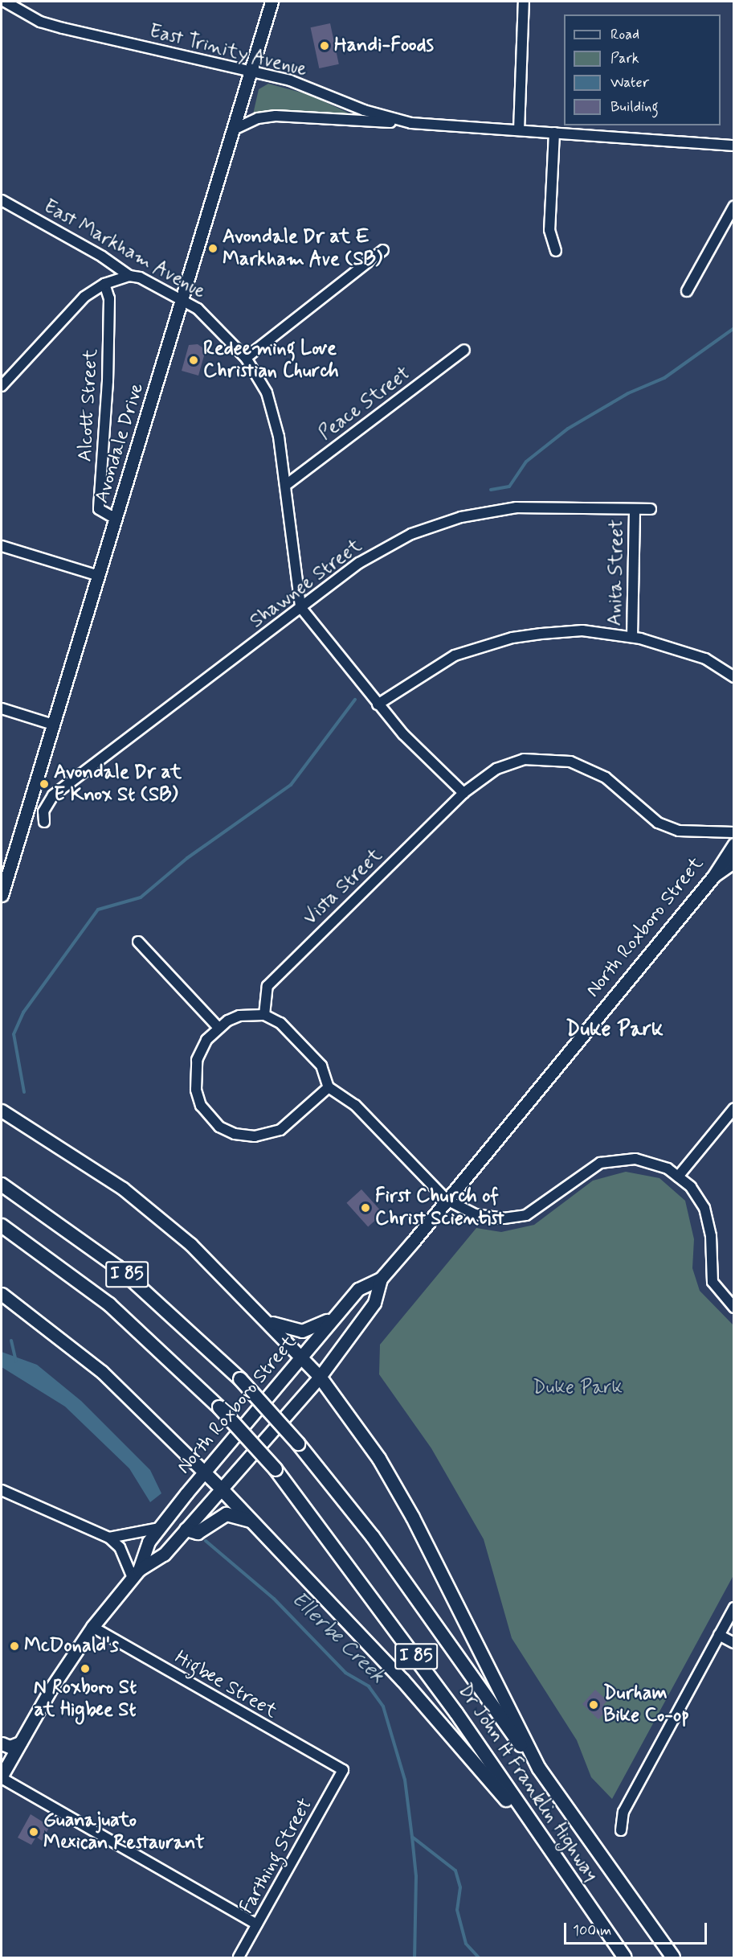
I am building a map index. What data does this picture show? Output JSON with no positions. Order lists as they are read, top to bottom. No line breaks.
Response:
{"streets":{"highway":["I 85","Dr John H Franklin Highway"],"main road":["Avondale Drive","North Roxboro Street"],"street":["East Trinity Avenue","East Markham Avenue","Peace Street","Alcott Street","Anita Street","Shawnee Street","Vista Street","Higbee Street","Farthing Street"]},"crossings":[["East Trinity Avenue","Avondale Drive"],["East Markham Avenue","Peace Street"],["East Markham Avenue","Avondale Drive"],["East Markham Avenue","Shawnee Street"],["Alcott Street","Avondale Drive"],["Anita Street","Shawnee Street"],["North Roxboro Street","Higbee Street"],["I 85","Dr John H Franklin Highway"],["Higbee Street","Farthing Street"]],"districts":["Duke Park"],"water":["Ellerbe Creek"],"parks":["Duke Park"],"places":["Handi-Foods","Avondale Dr at E Markham Ave (SB)","Redeeming Love Christian Church","Avondale Dr at E Knox St (SB)","First Church of Christ Scientist","McDonald's","N Roxboro St at Higbee St","Durham Bike Co-op","Guanajuato Mexican Restaurant"],"legend":["Road","Park","Water","Building"],"scale_bar":"100 m"}
